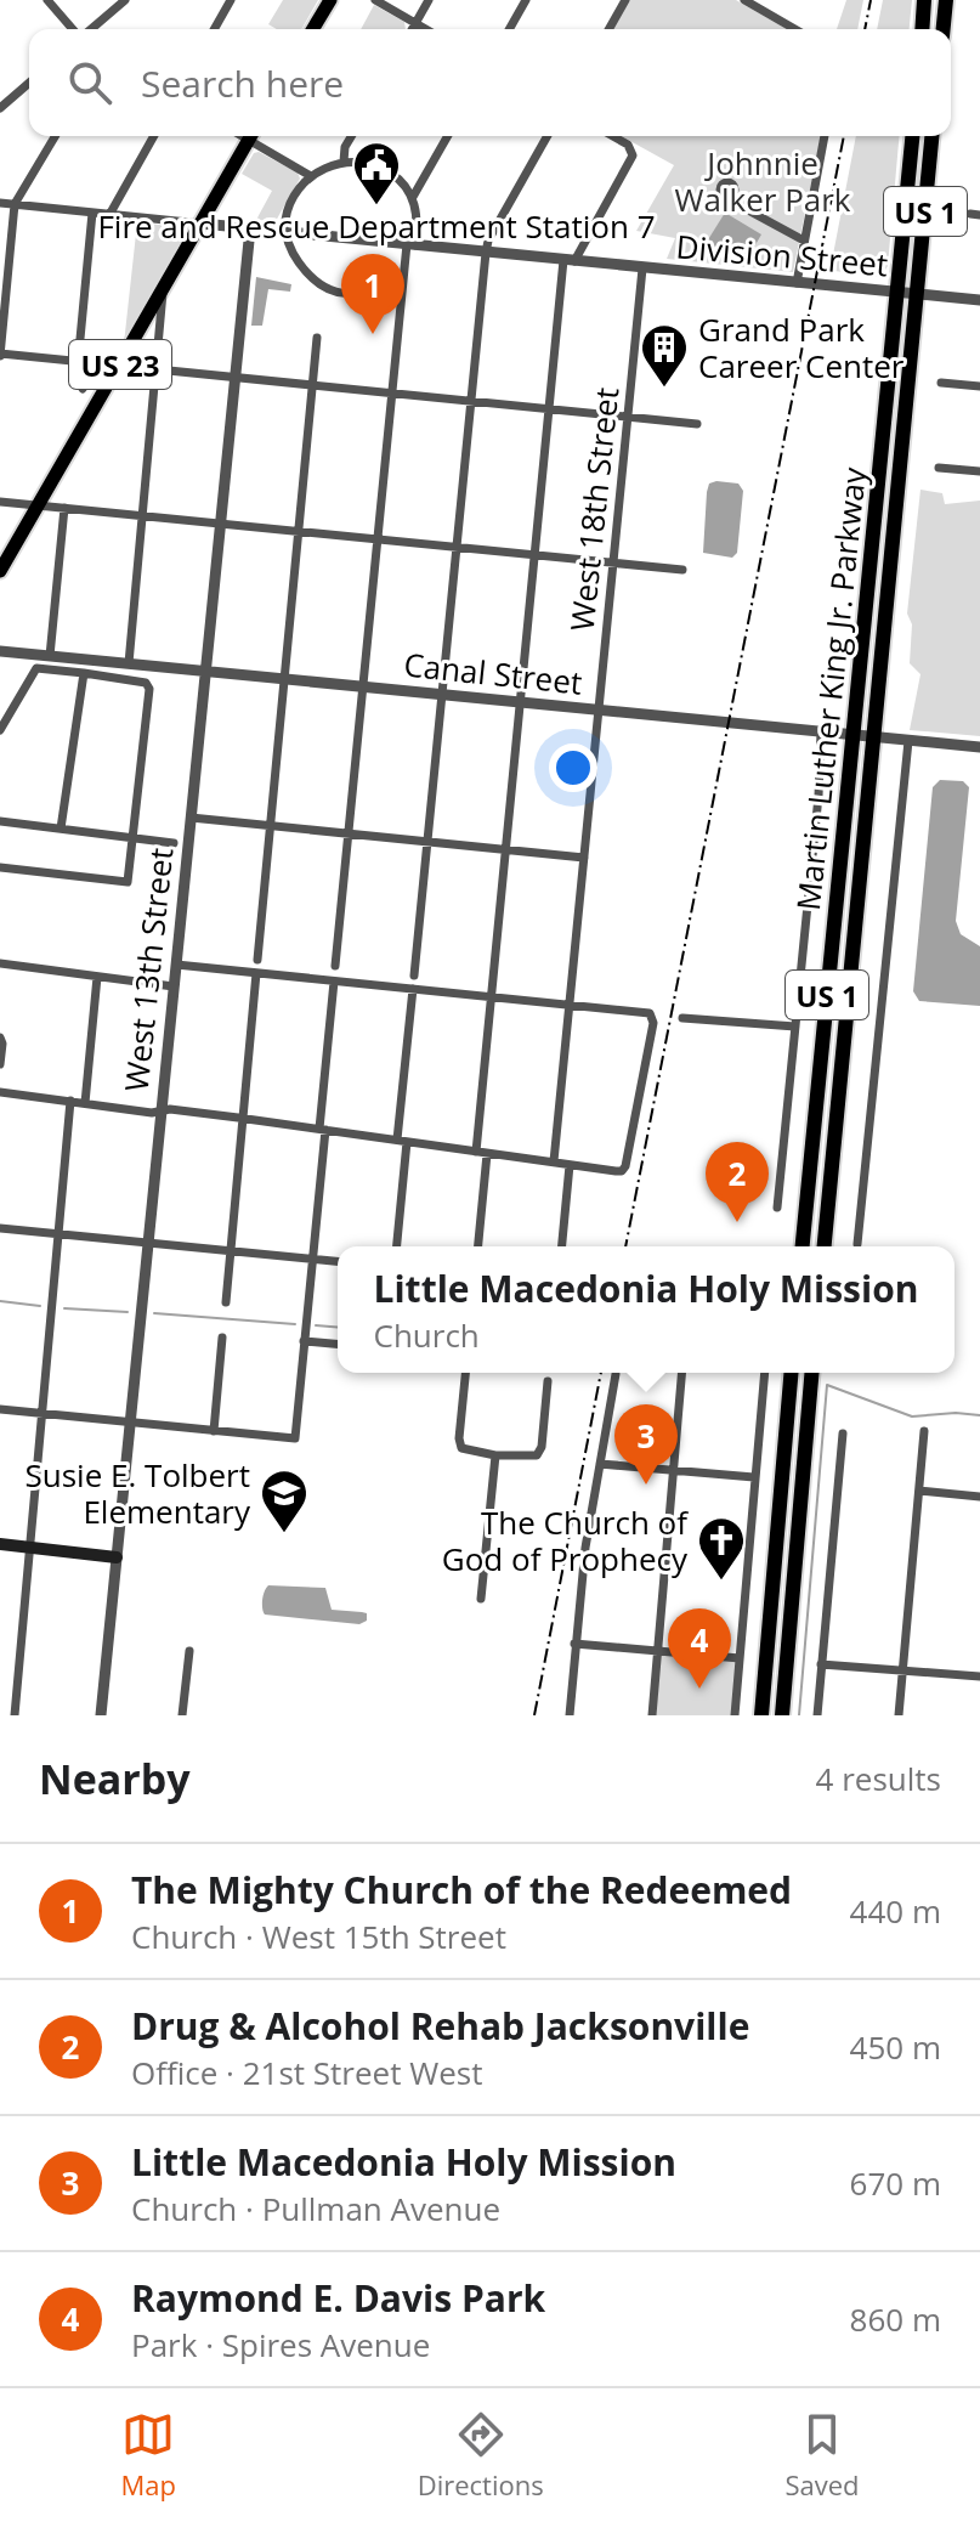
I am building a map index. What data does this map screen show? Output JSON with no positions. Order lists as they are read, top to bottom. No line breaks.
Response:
{"streets":{"highway":["US 1","Martin Luther King Jr. Parkway"],"main road":["US 23"],"street":["Division Street","West 18th Street","Canal Street","West 13th Street"]},"crossings":[["Division Street","US 23"],["Division Street","West 18th Street"],["Division Street","Martin Luther King Jr. Parkway"],["Division Street","West 13th Street"],["West 18th Street","Canal Street"],["Canal Street","Martin Luther King Jr. Parkway"],["Canal Street","West 13th Street"]],"parks":["Johnnie Walker Park"],"places":{"public building":["Fire and Rescue Department Station 7"],"building":["Grand Park Career Center"],"school or university":["Susie E. Tolbert Elementary"],"church":["The Church of God of Prophecy"]},"page":{"search":"Search here","pins":["1","2","3","4"],"popup":["Little Macedonia Holy Mission","Church"],"heading":["Nearby","4 results"],"list":[{"mark":"1","name":"The Mighty Church of the Redeemed","note":"Church · West 15th Street","value":"440 m"},{"mark":"2","name":"Drug & Alcohol Rehab Jacksonville","note":"Office · 21st Street West","value":"450 m"},{"mark":"3","name":"Little Macedonia Holy Mission","note":"Church · Pullman Avenue","value":"670 m"},{"mark":"4","name":"Raymond E. Davis Park","note":"Park · Spires Avenue","value":"860 m"}],"nav":["Map","Directions","Saved"]}}
